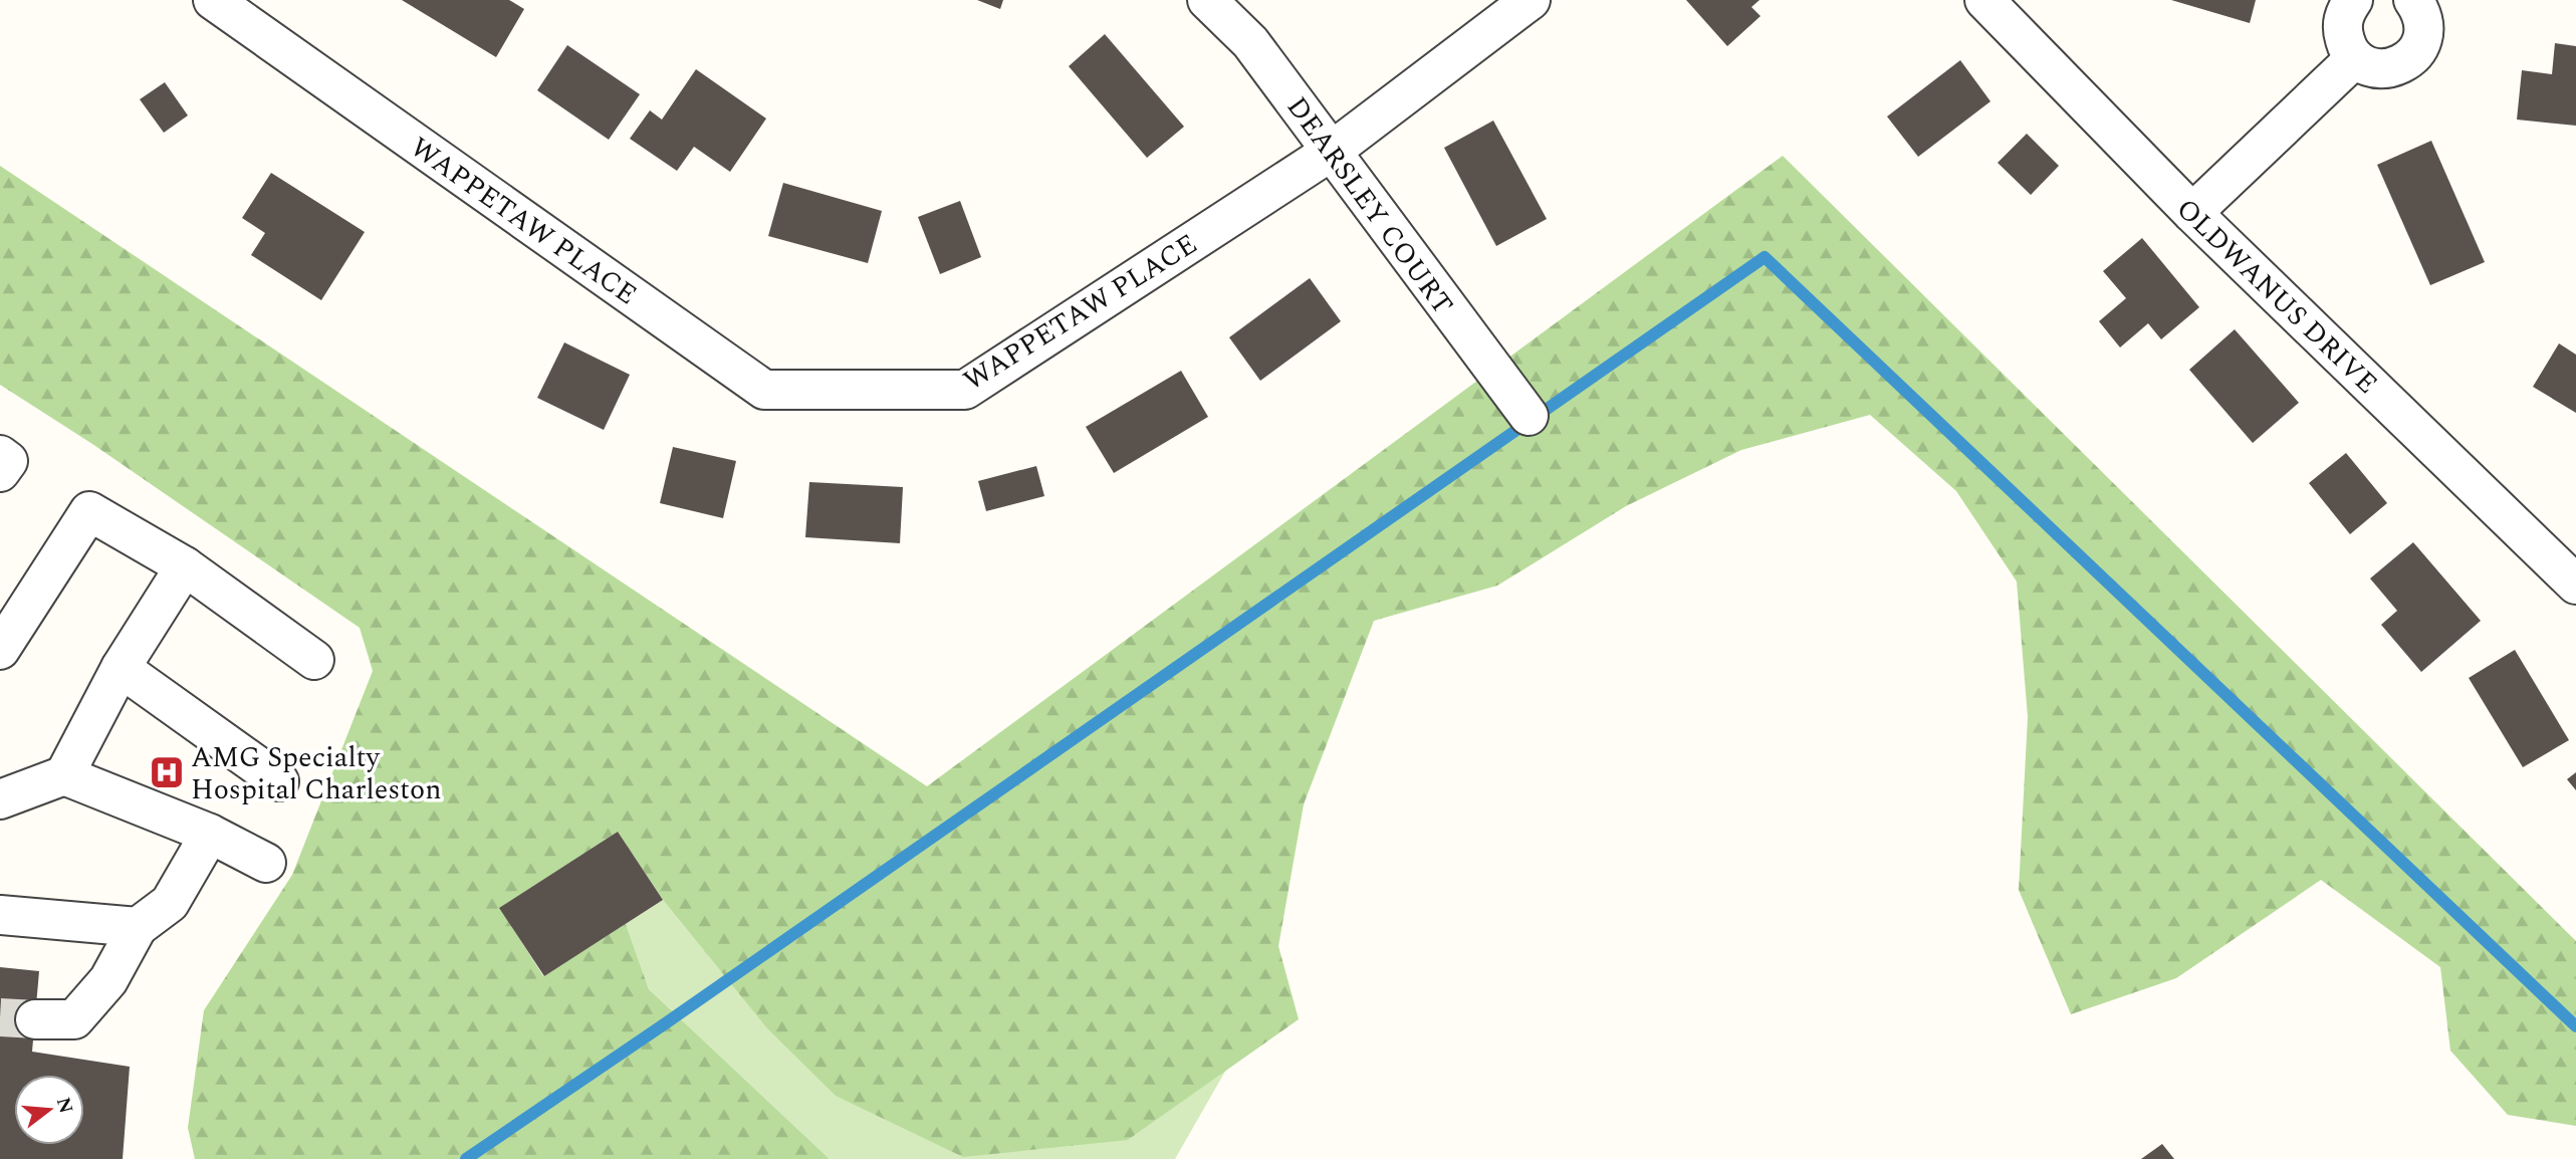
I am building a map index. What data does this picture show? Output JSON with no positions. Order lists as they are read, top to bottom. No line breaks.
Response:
{"streets":{"street":["DEARSLEY COURT","WAPPETAW PLACE","OLDWANUS DRIVE"]},"crossings":[["DEARSLEY COURT","WAPPETAW PLACE"]],"places":{"hospital":["AMG Specialty Hospital Charleston"]},"north":"right"}
